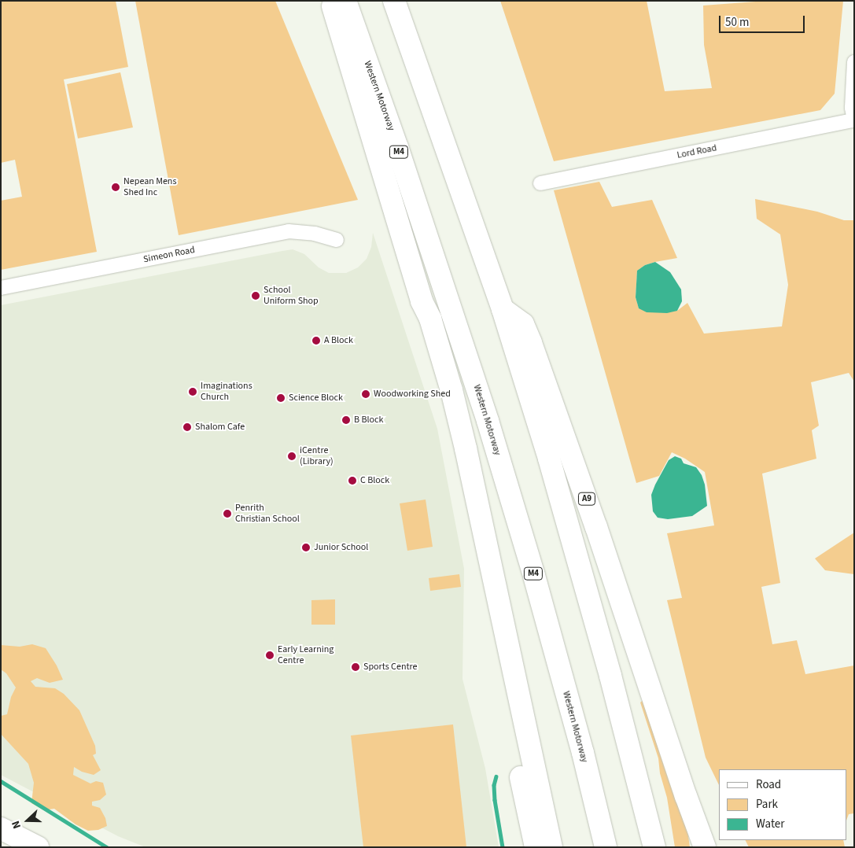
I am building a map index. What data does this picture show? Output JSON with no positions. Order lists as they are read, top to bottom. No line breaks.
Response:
{"streets":{"highway":["Western Motorway","M4","A9"],"street":["Lord Road","Simeon Road"]},"places":["Nepean Mens Shed Inc","School Uniform Shop","A Block","Imaginations Church","Woodworking Shed","Science Block","B Block","Shalom Cafe","iCentre (Library)","C Block","Penrith Christian School","Junior School","Early Learning Centre","Sports Centre"],"legend":["Road","Park","Water"],"scale_bar":"50 m","north":"left"}
